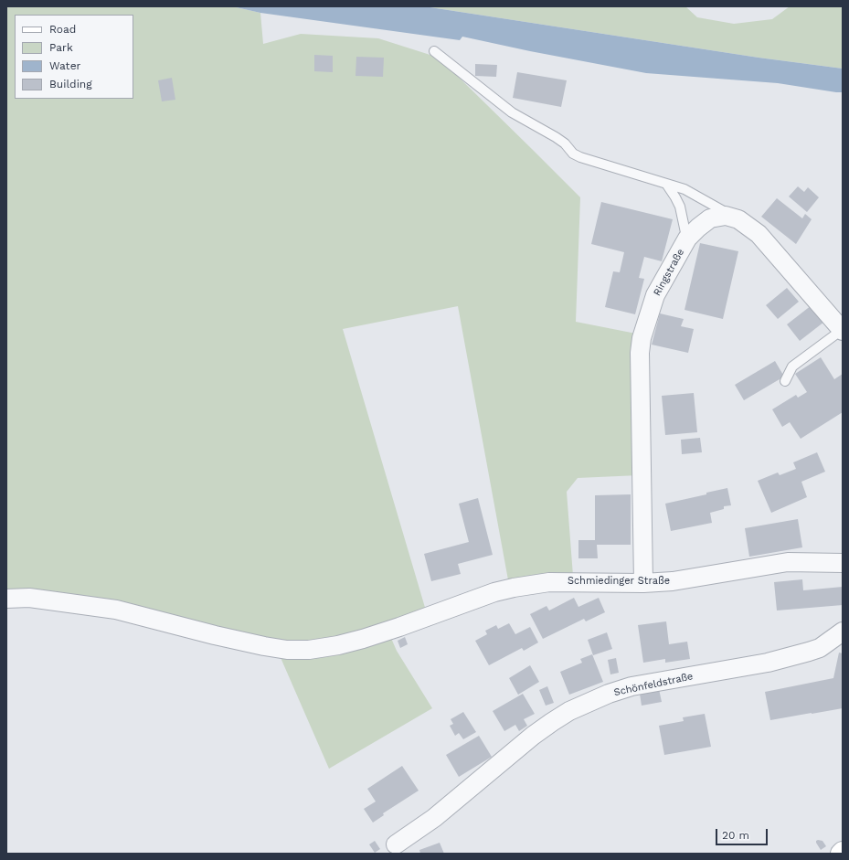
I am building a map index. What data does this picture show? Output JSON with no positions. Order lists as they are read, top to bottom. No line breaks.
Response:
{"streets":{"street":["Ringstraße","Schmiedinger Straße","Schönfeldstraße"]},"crossings":[["Ringstraße","Schmiedinger Straße"]],"legend":["Road","Park","Water","Building"],"scale_bar":"20 m"}
